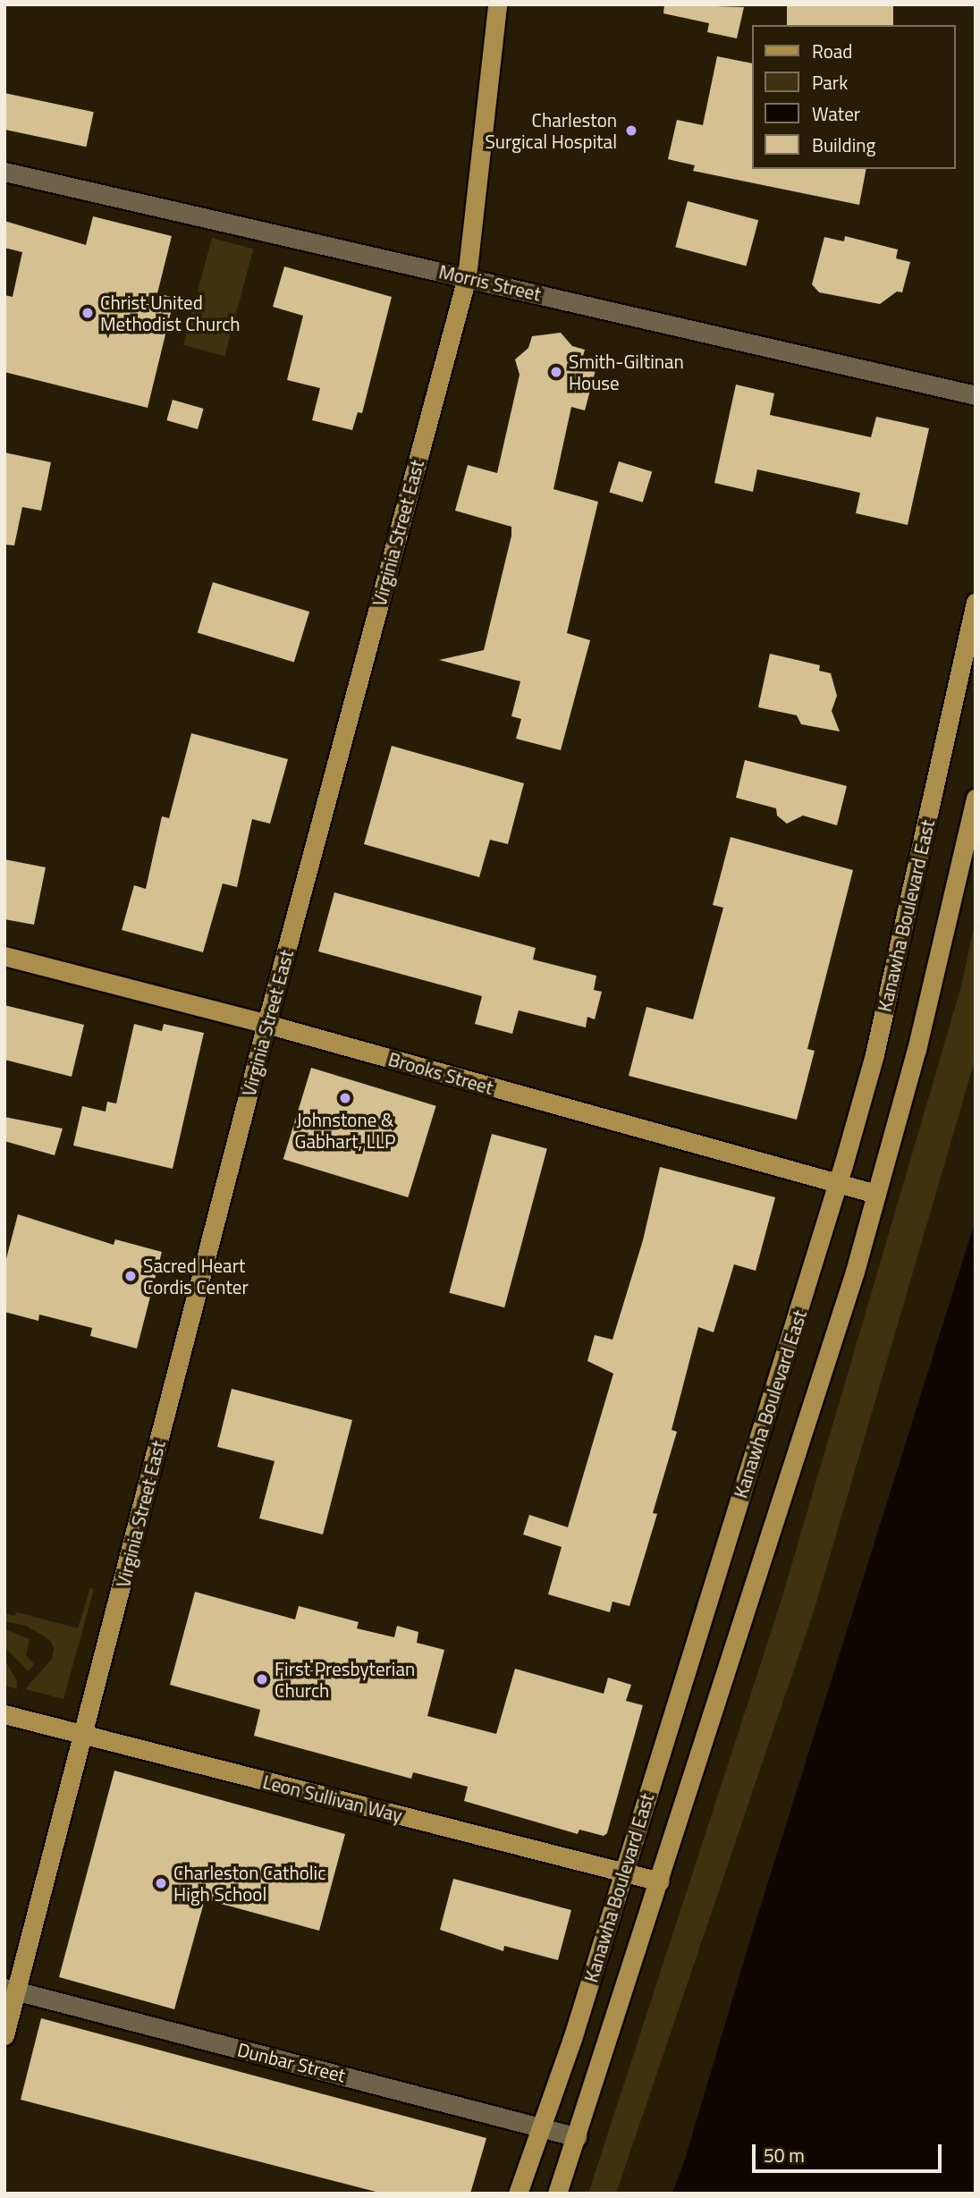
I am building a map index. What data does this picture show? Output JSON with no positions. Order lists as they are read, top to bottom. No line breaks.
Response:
{"streets":{"main road":["Virginia Street East","Kanawha Boulevard East","Brooks Street","Leon Sullivan Way"],"street":["Morris Street","Dunbar Street"]},"crossings":[["Morris Street","Virginia Street East"],["Virginia Street East","Brooks Street"],["Virginia Street East","Leon Sullivan Way"],["Virginia Street East","Dunbar Street"],["Kanawha Boulevard East","Brooks Street"],["Kanawha Boulevard East","Leon Sullivan Way"],["Kanawha Boulevard East","Dunbar Street"]],"places":["Charleston Surgical Hospital","Christ United Methodist Church","Smith-Giltinan House","Johnstone & Gabhart, LLP","Sacred Heart Cordis Center","First Presbyterian Church","Charleston Catholic High School"],"legend":["Road","Park","Water","Building"],"scale_bar":"50 m"}
